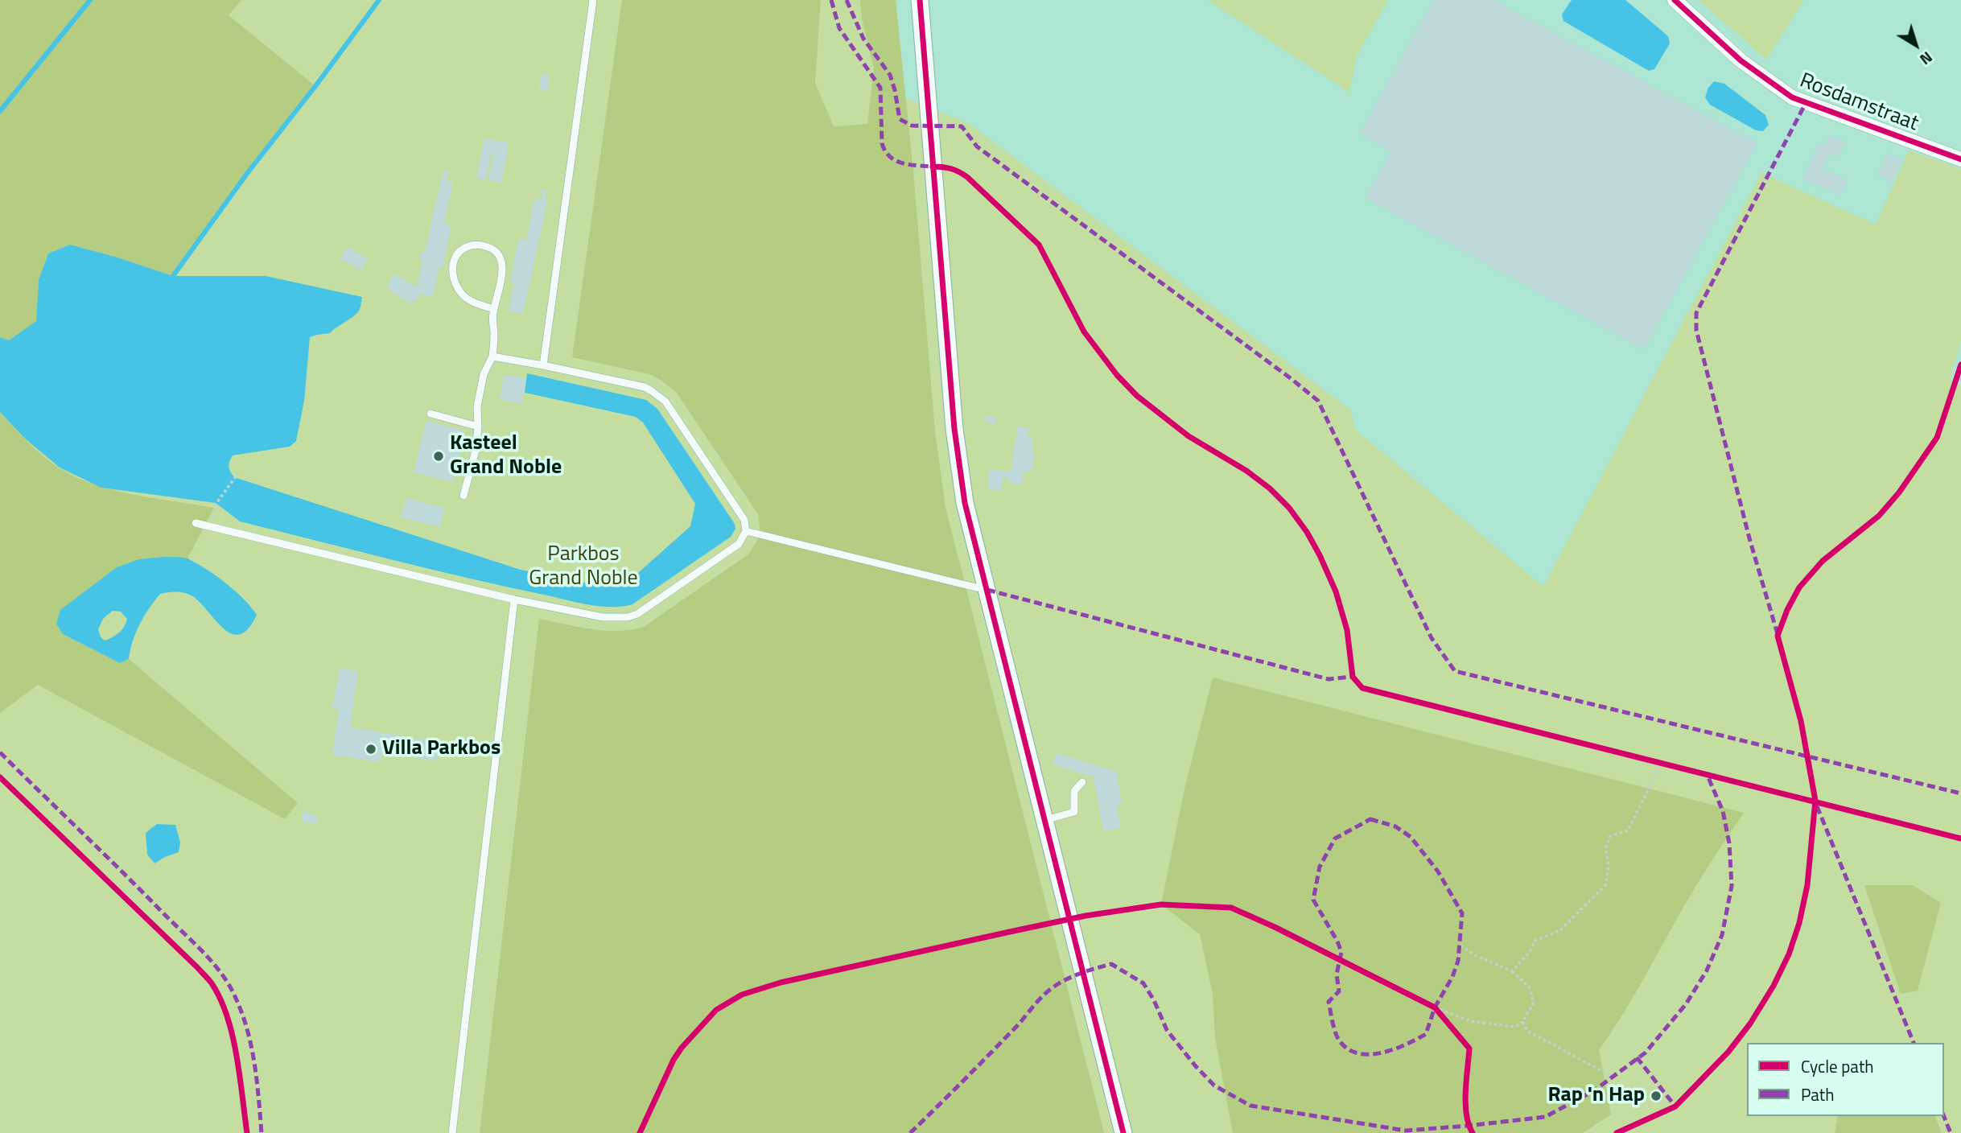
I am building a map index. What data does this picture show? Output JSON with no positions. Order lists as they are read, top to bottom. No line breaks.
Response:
{"streets":{"street":["Rosdamstraat"]},"parks":["Parkbos Grand Noble"],"places":["Kasteel Grand Noble","Villa Parkbos","Rap 'n Hap"],"legend":["Cycle path","Path"],"north":"bottom right"}
